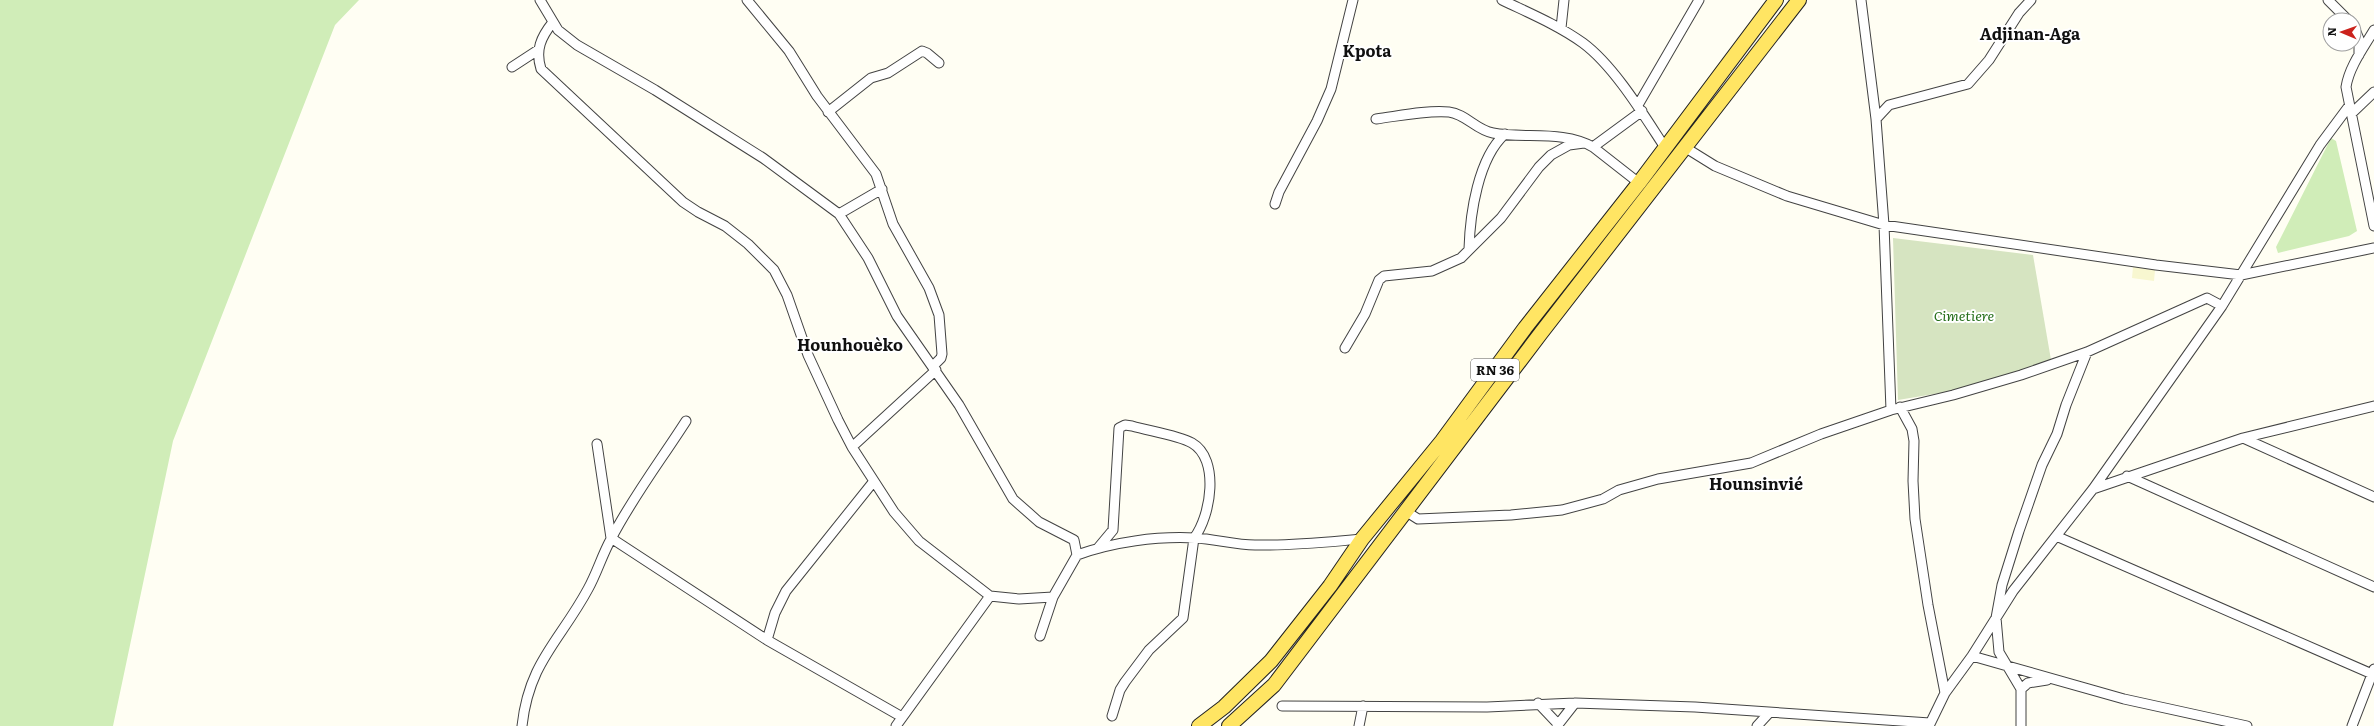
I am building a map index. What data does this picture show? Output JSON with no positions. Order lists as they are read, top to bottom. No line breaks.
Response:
{"streets":{"main road":["RN 36"]},"districts":["Adjinan-Aga","Kpota","Hounhouèko","Hounsinvié"],"parks":["Cimetiere"],"north":"left"}
